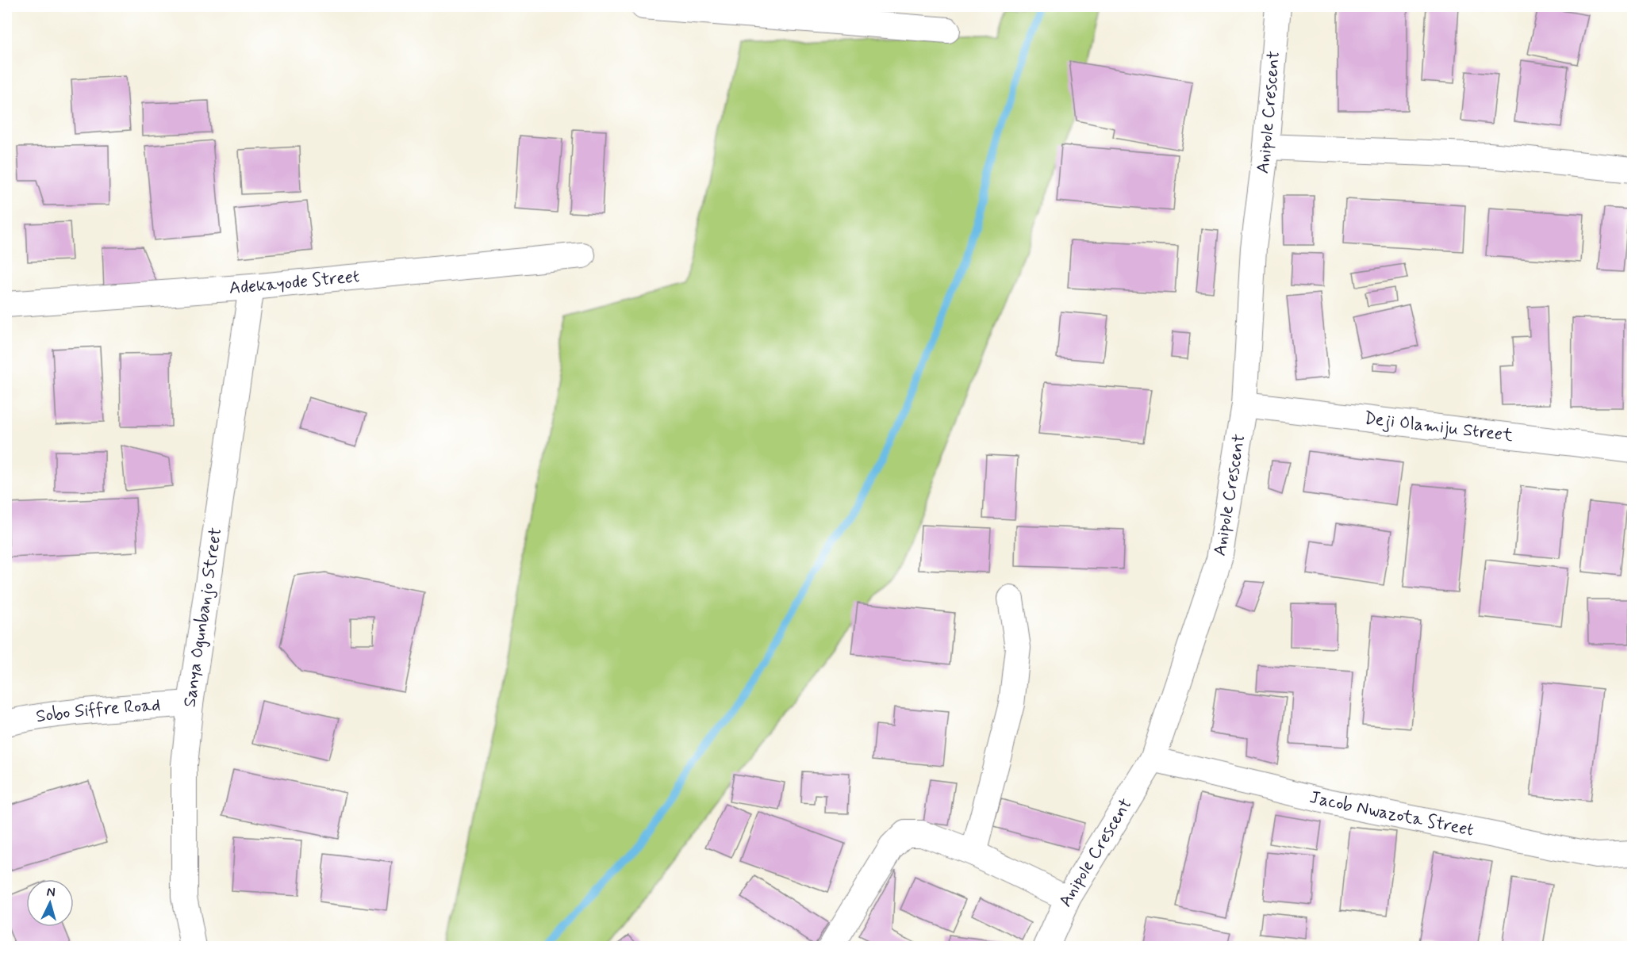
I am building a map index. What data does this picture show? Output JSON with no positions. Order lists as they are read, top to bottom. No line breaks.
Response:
{"streets":{"street":["Anipole Crescent","Adekayode Street","Deji Olamiju Street","Sanya Ogunbanjo Street","Sobo Siffre Road","Jacob Nwazota Street"]},"crossings":[["Anipole Crescent","Deji Olamiju Street"],["Anipole Crescent","Jacob Nwazota Street"],["Adekayode Street","Sanya Ogunbanjo Street"],["Sanya Ogunbanjo Street","Sobo Siffre Road"]],"north":"top"}
